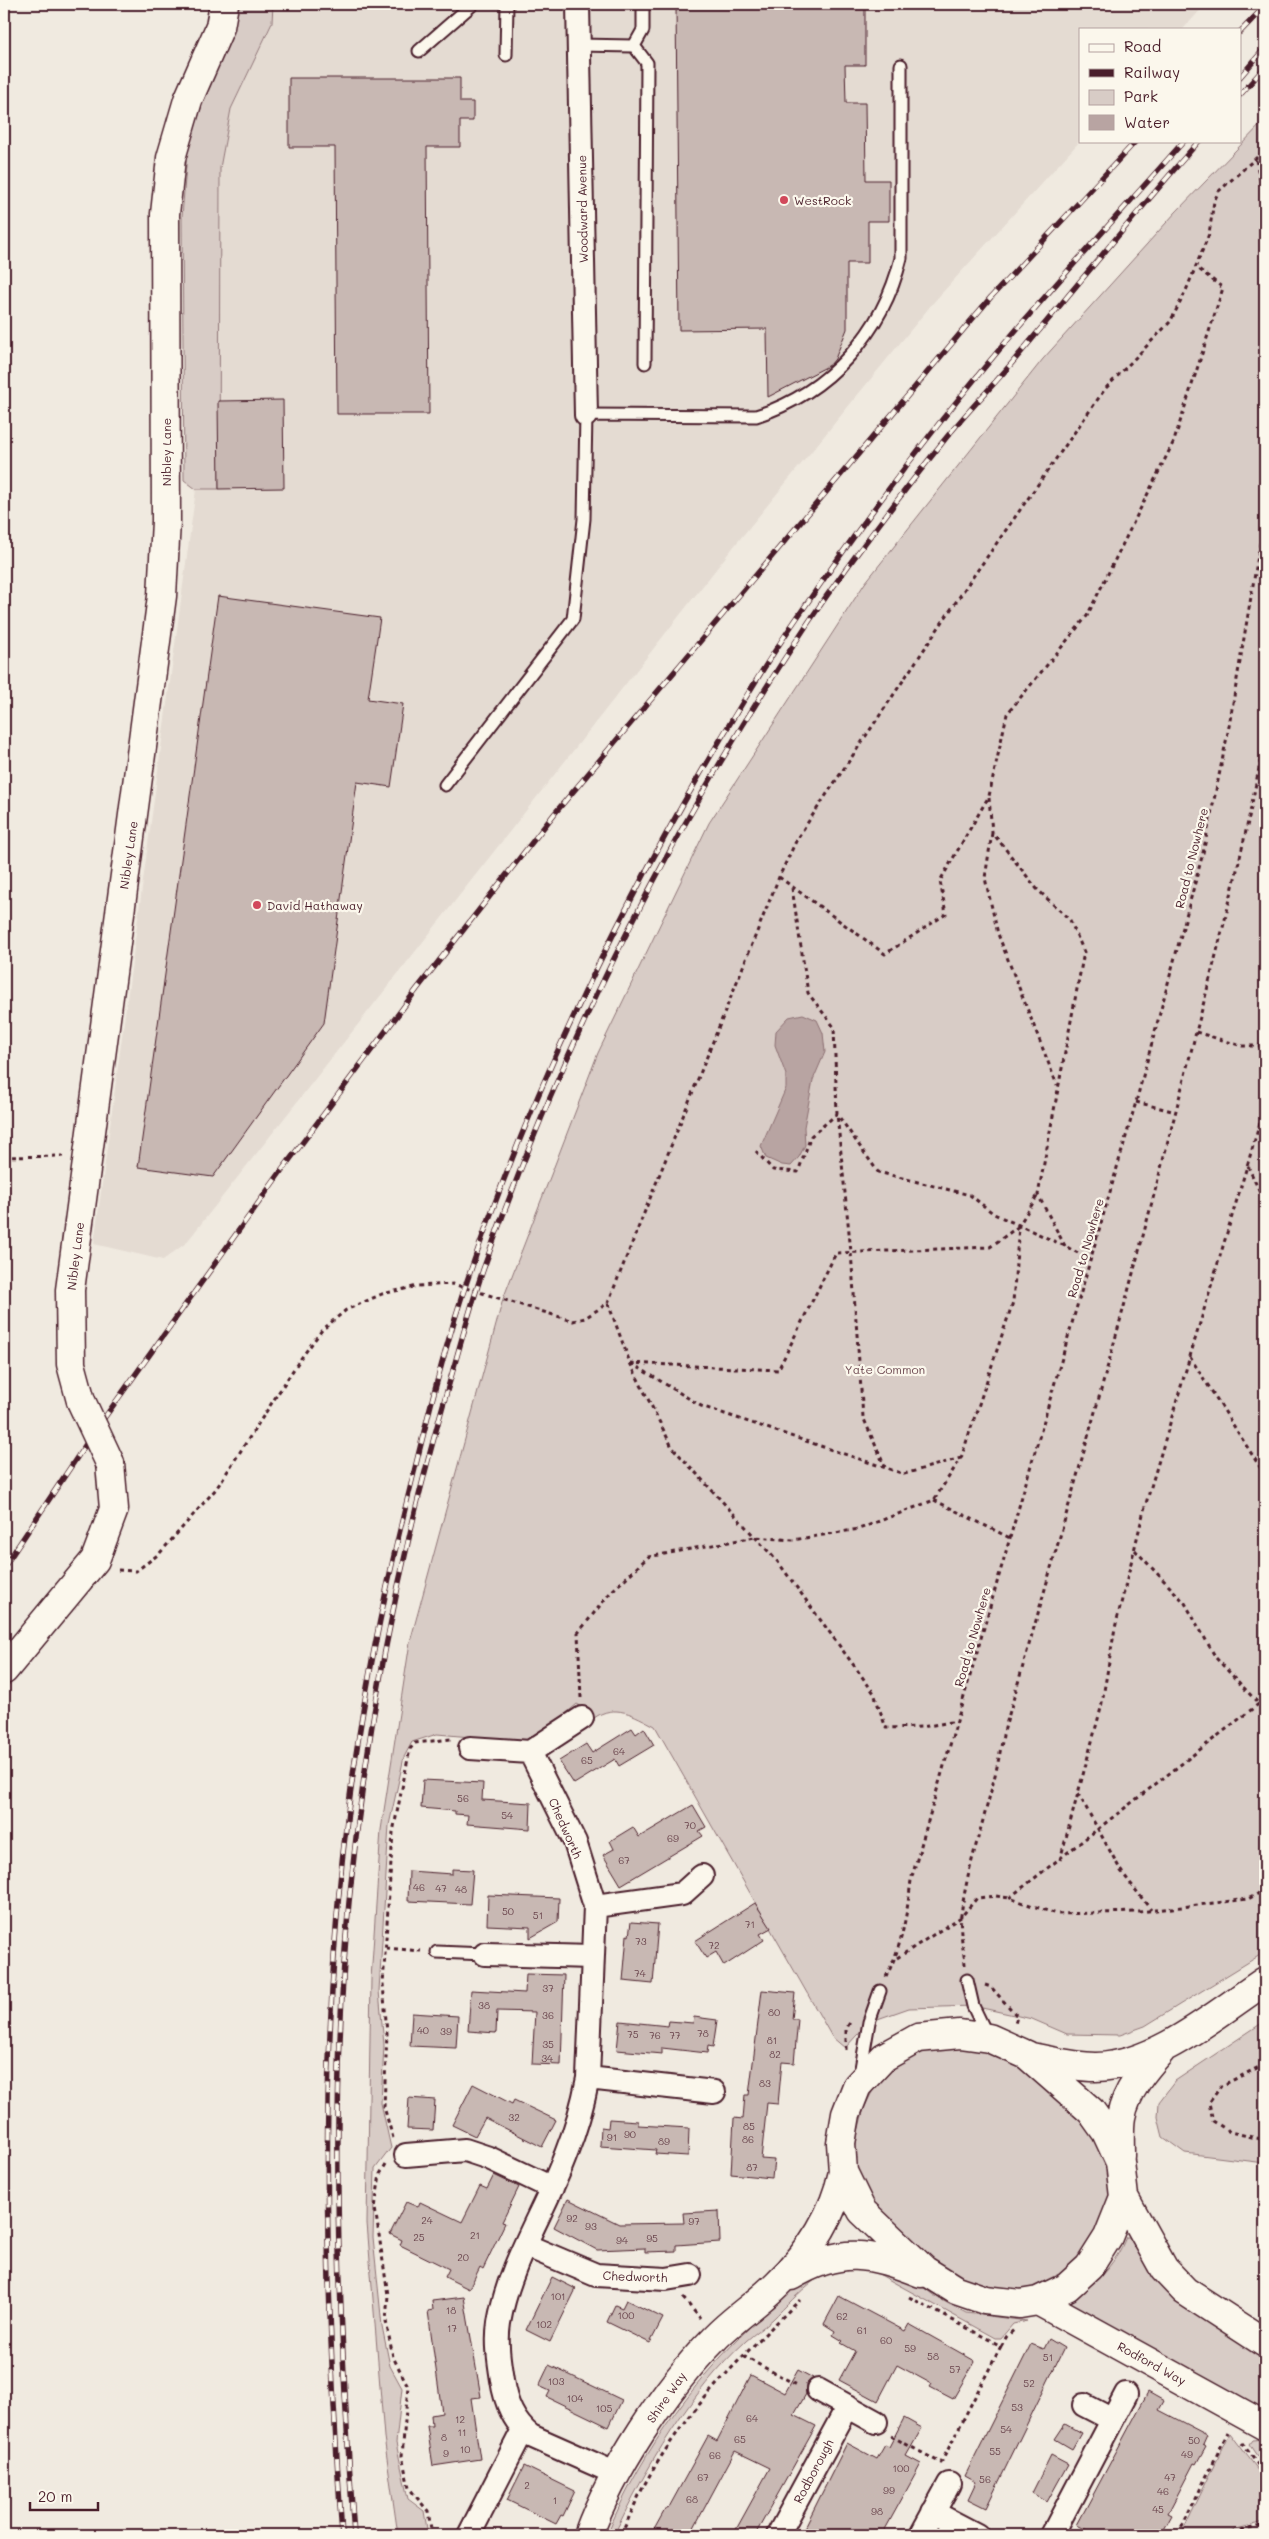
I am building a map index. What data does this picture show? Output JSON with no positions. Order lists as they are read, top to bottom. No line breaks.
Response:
{"streets":{"street":["Woodward Avenue","Nibley Lane","Chedworth","Rodford Way","Shire Way","Rodborough"],"path":["Road to Nowhere"]},"parks":["Yate Common"],"places":["WestRock","David Hathaway"],"house_numbers":["64","65","56","54","70","69","67","46","47","48","50","51","71","73","72","74","37","38","80","36","40","39","78","75","76","77","81","35","82","34","83","32","85","90","91","86","89","87","92","24","97","93","21","25","95","94","20","101","18","100","62","102","17","61","60","59","58","51","57","103","52","104","53","105","64","12","54","11","8","65","50","10","55","9","49","66","100","67","47","56","2","99","46","68","1","45","98"],"legend":["Road","Railway","Park","Water"],"scale_bar":"20 m"}
